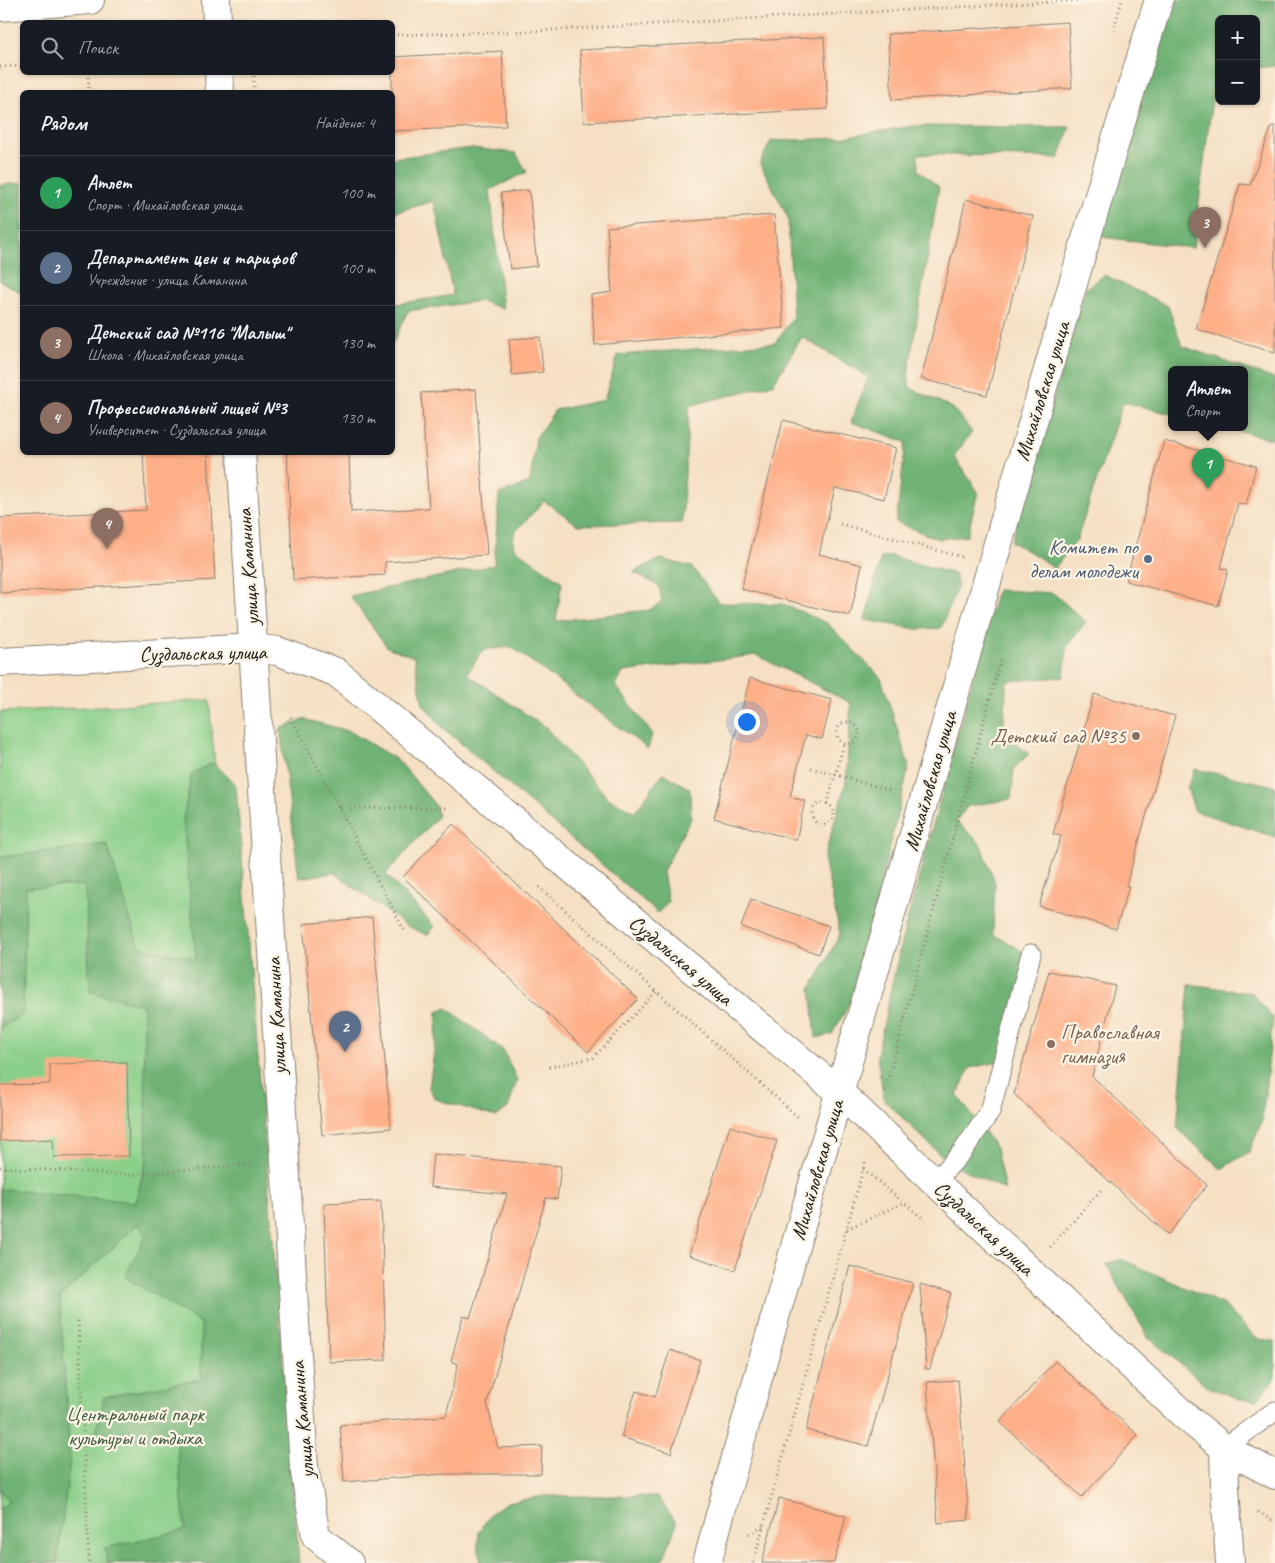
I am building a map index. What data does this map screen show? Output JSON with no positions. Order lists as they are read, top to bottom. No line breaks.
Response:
{"streets":{"street":["Михайловская улица","улица Каманина","Суздальская улица"]},"crossings":[["Михайловская улица","Суздальская улица"],["улица Каманина","Суздальская улица"]],"parks":["Центральный парк культуры и отдыха"],"places":["Комитет по делам молодежи","Детский сад №35","Православная гимназия"],"page":{"map_buttons":["+","−"],"search":"Поиск","heading":["Рядом","Найдено: 4"],"list":[{"mark":"1","name":"Атлет","note":"Спорт · Михайловская улица","value":"100 m"},{"mark":"2","name":"Департамент цен и тарифов","note":"Учреждение · улица Каманина","value":"100 m"},{"mark":"3","name":"Детский сад №116 \"Малыш\"","note":"Школа · Михайловская улица","value":"130 m"},{"mark":"4","name":"Профессиональный лицей №3","note":"Университет · Суздальская улица","value":"130 m"}],"pins":["3","1","4","2"],"popup":["Атлет","Спорт"]}}
